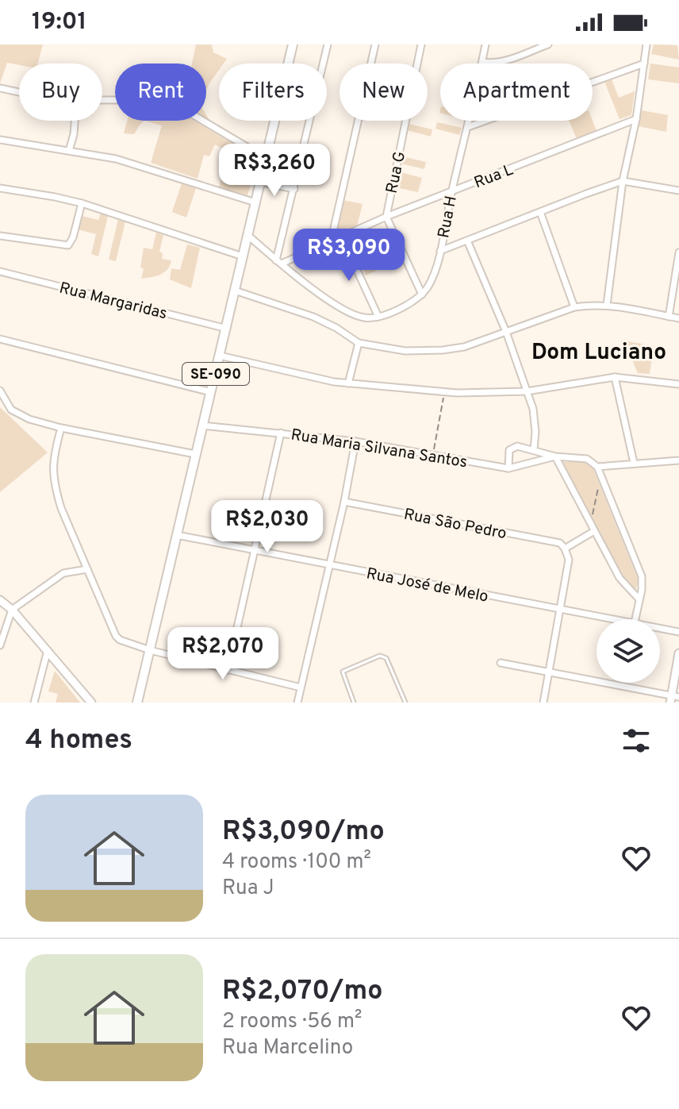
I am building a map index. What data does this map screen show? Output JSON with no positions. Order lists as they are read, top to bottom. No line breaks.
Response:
{"streets":{"main road":["SE-090"],"street":["Rua G","Rua L","Rua H","Rua Margaridas","Rua Maria Silvana Santos","Rua São Pedro","Rua José de Melo"]},"crossings":[["Rua G","Rua L"],["Rua L","Rua H"],["Rua Margaridas","SE-090"],["SE-090","Rua Maria Silvana Santos"],["SE-090","Rua José de Melo"]],"districts":["Dom Luciano"],"page":{"status":"19:01","chip":["Buy","Rent","Filters","New","Apartment"],"price":["R$3,260","R$3,090","R$2,030","R$2,070"],"heading":"4 homes","list":[{"name":"R$3,090/mo","note":"4 rooms · 100 m² · Rua J"},{"name":"R$2,070/mo","note":"2 rooms · 56 m² · Rua Marcelino"}]}}
